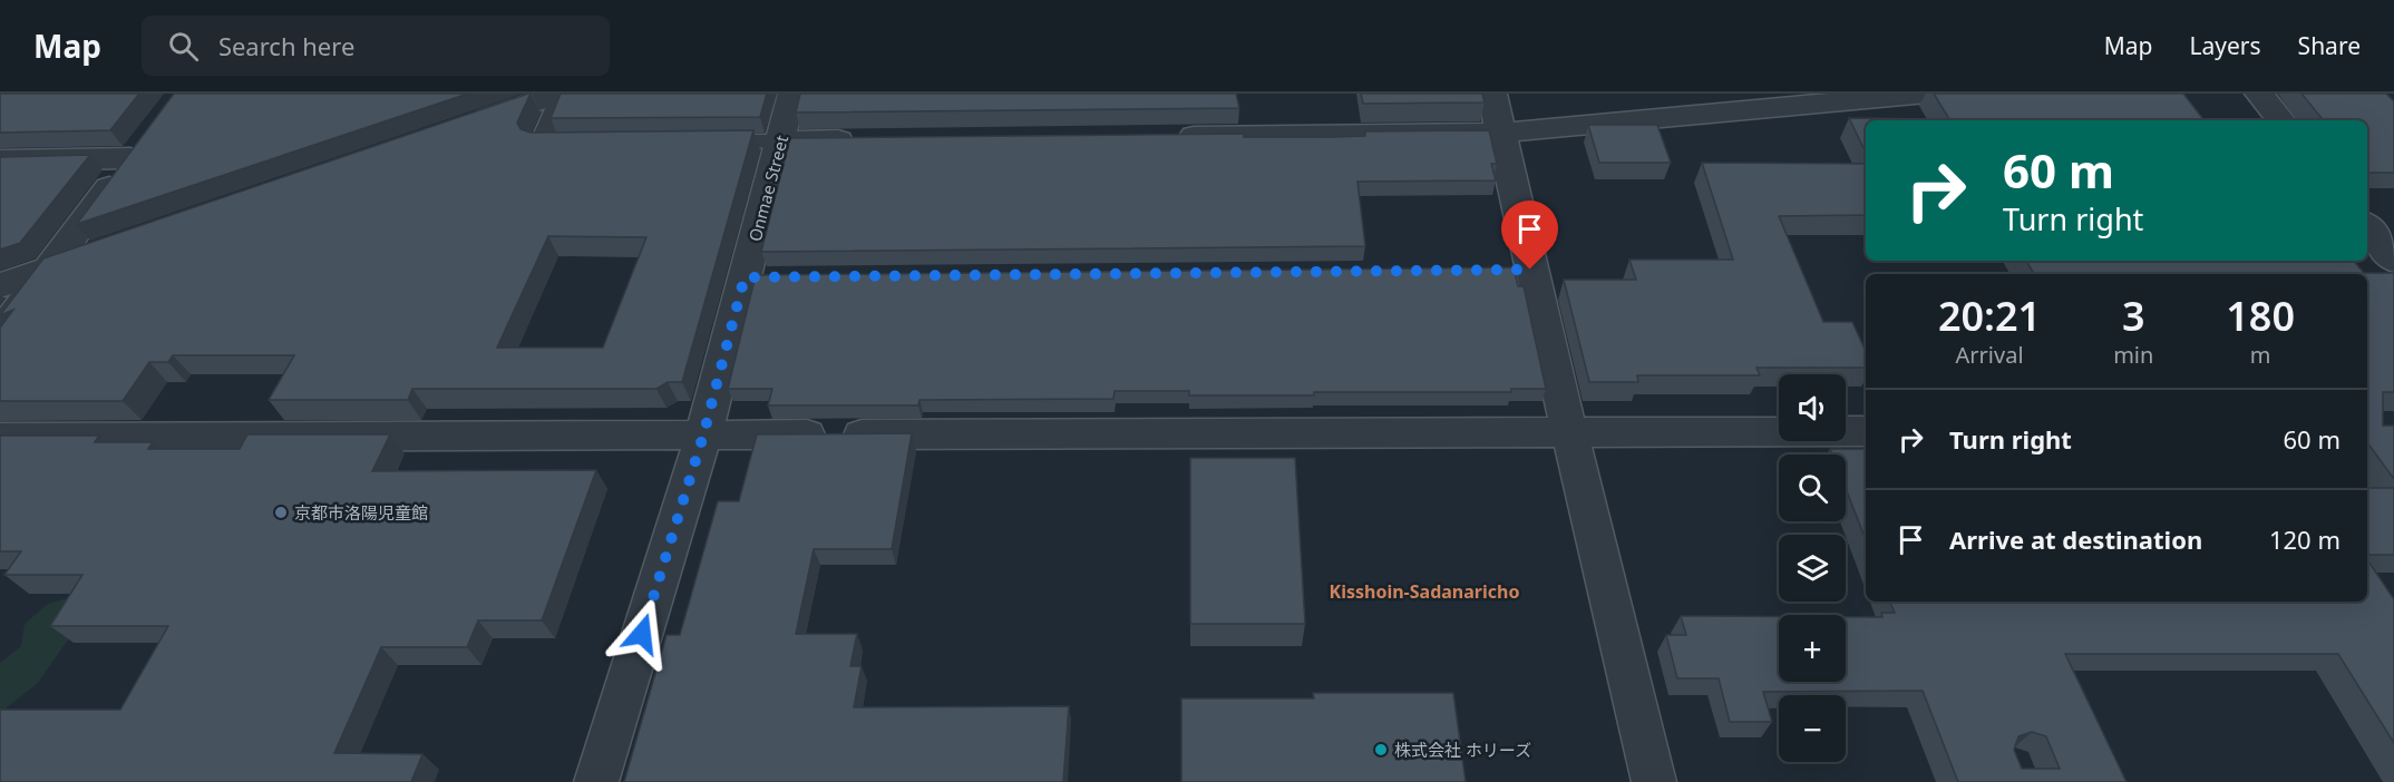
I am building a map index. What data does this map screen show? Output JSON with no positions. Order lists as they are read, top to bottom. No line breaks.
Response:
{"streets":{"street":["Onmae Street"]},"districts":["Kisshoin-Sadanaricho"],"places":["京都市洛陽児童館","株式会社 ホリーズ"],"page":{"header":"Map","search":"Search here","nav":["Map","Layers","Share"],"turn":["60 m","Turn right"],"eta":["20:21","Arrival","3","min","180","m"],"map_buttons":["+","−"],"list":[{"name":"Turn right","value":"60 m"},{"name":"Arrive at destination","value":"120 m"}]}}
